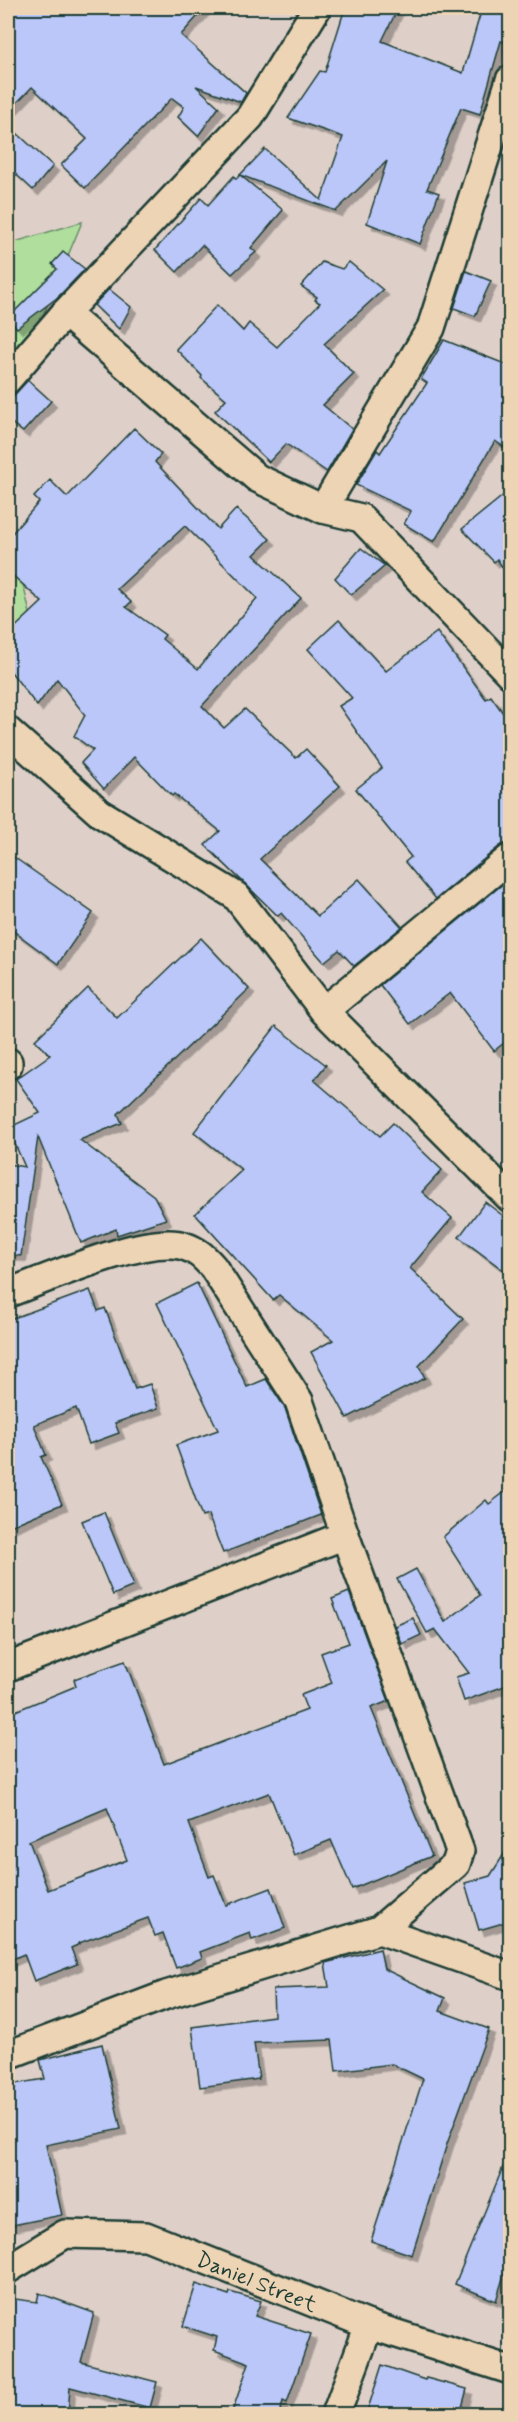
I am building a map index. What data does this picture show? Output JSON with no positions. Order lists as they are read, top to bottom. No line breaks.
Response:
{"streets":{"street":["Daniel Street"]}}
